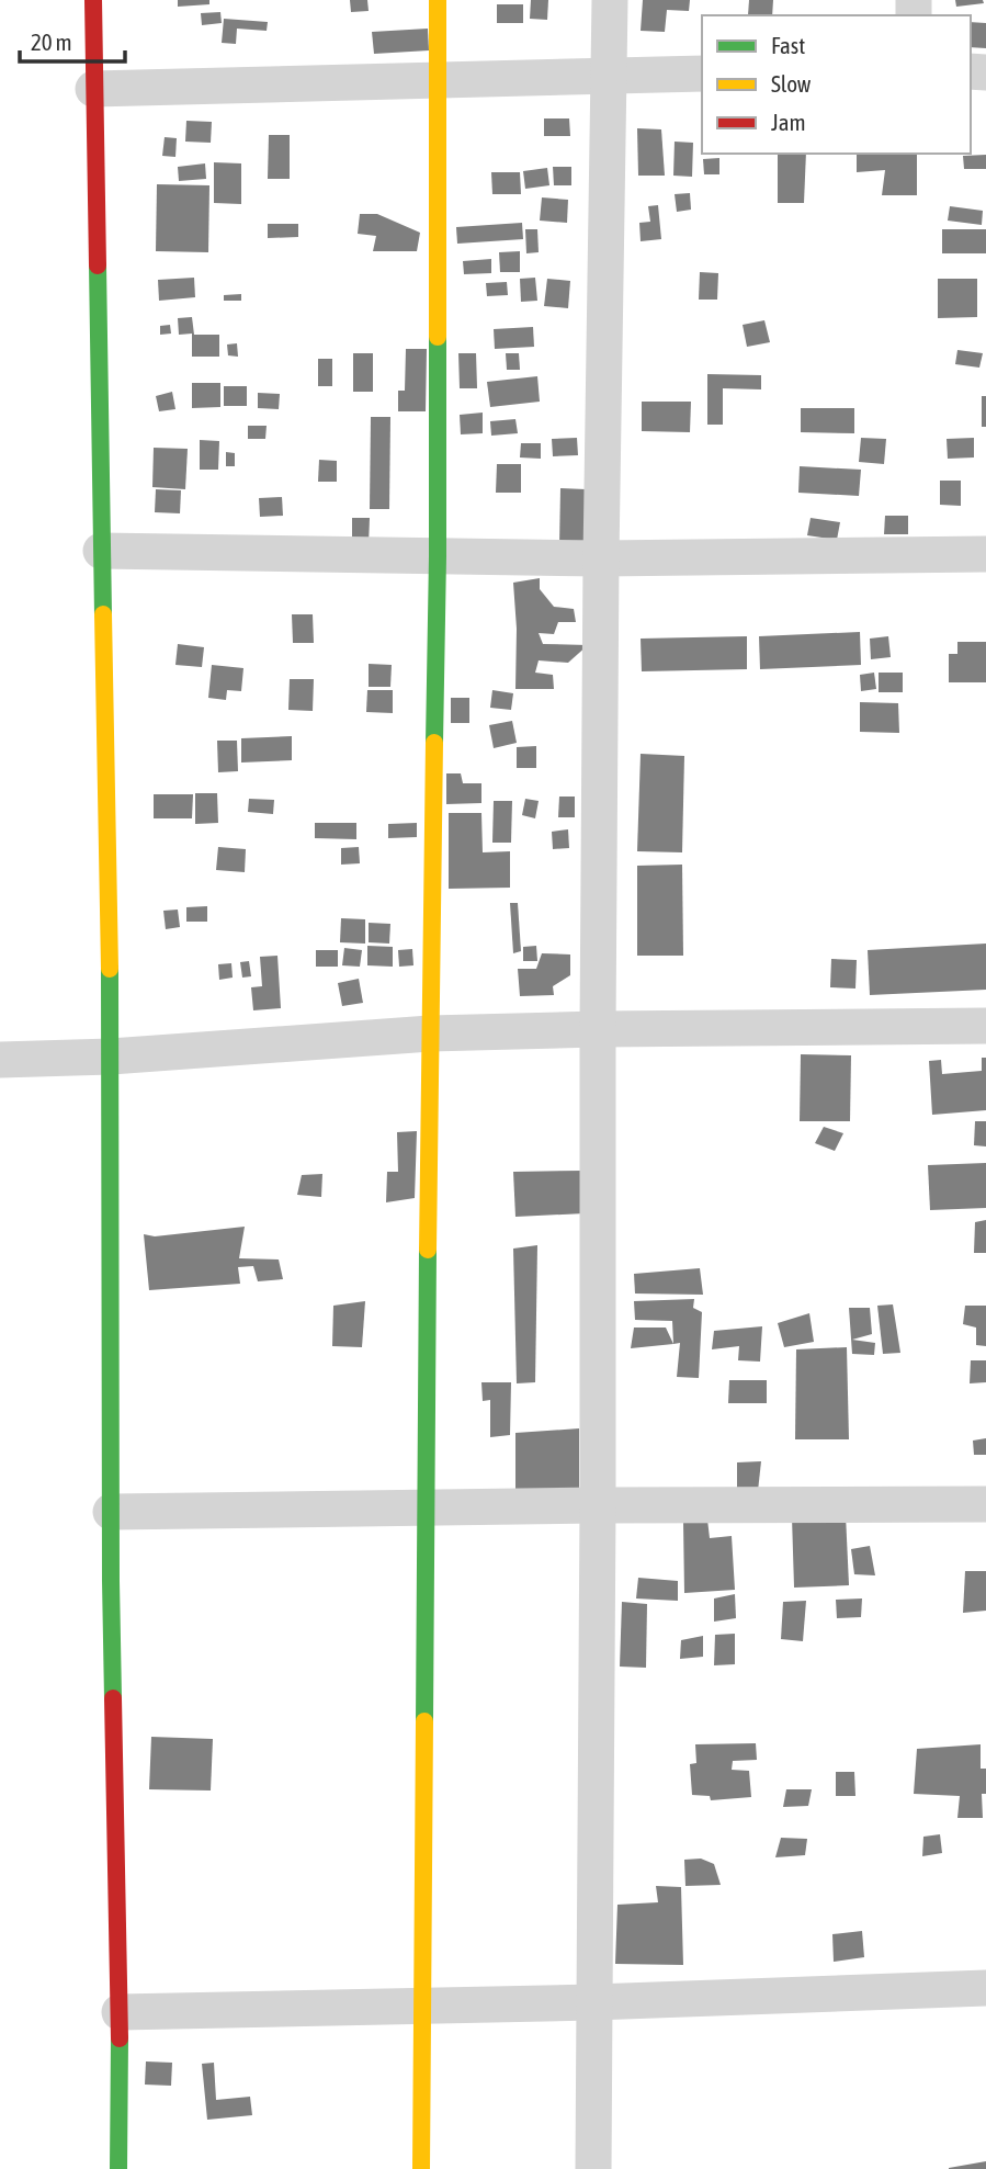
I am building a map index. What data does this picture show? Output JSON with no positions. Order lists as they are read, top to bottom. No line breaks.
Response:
{"legend":["Fast","Slow","Jam"],"scale_bar":"20 m"}
